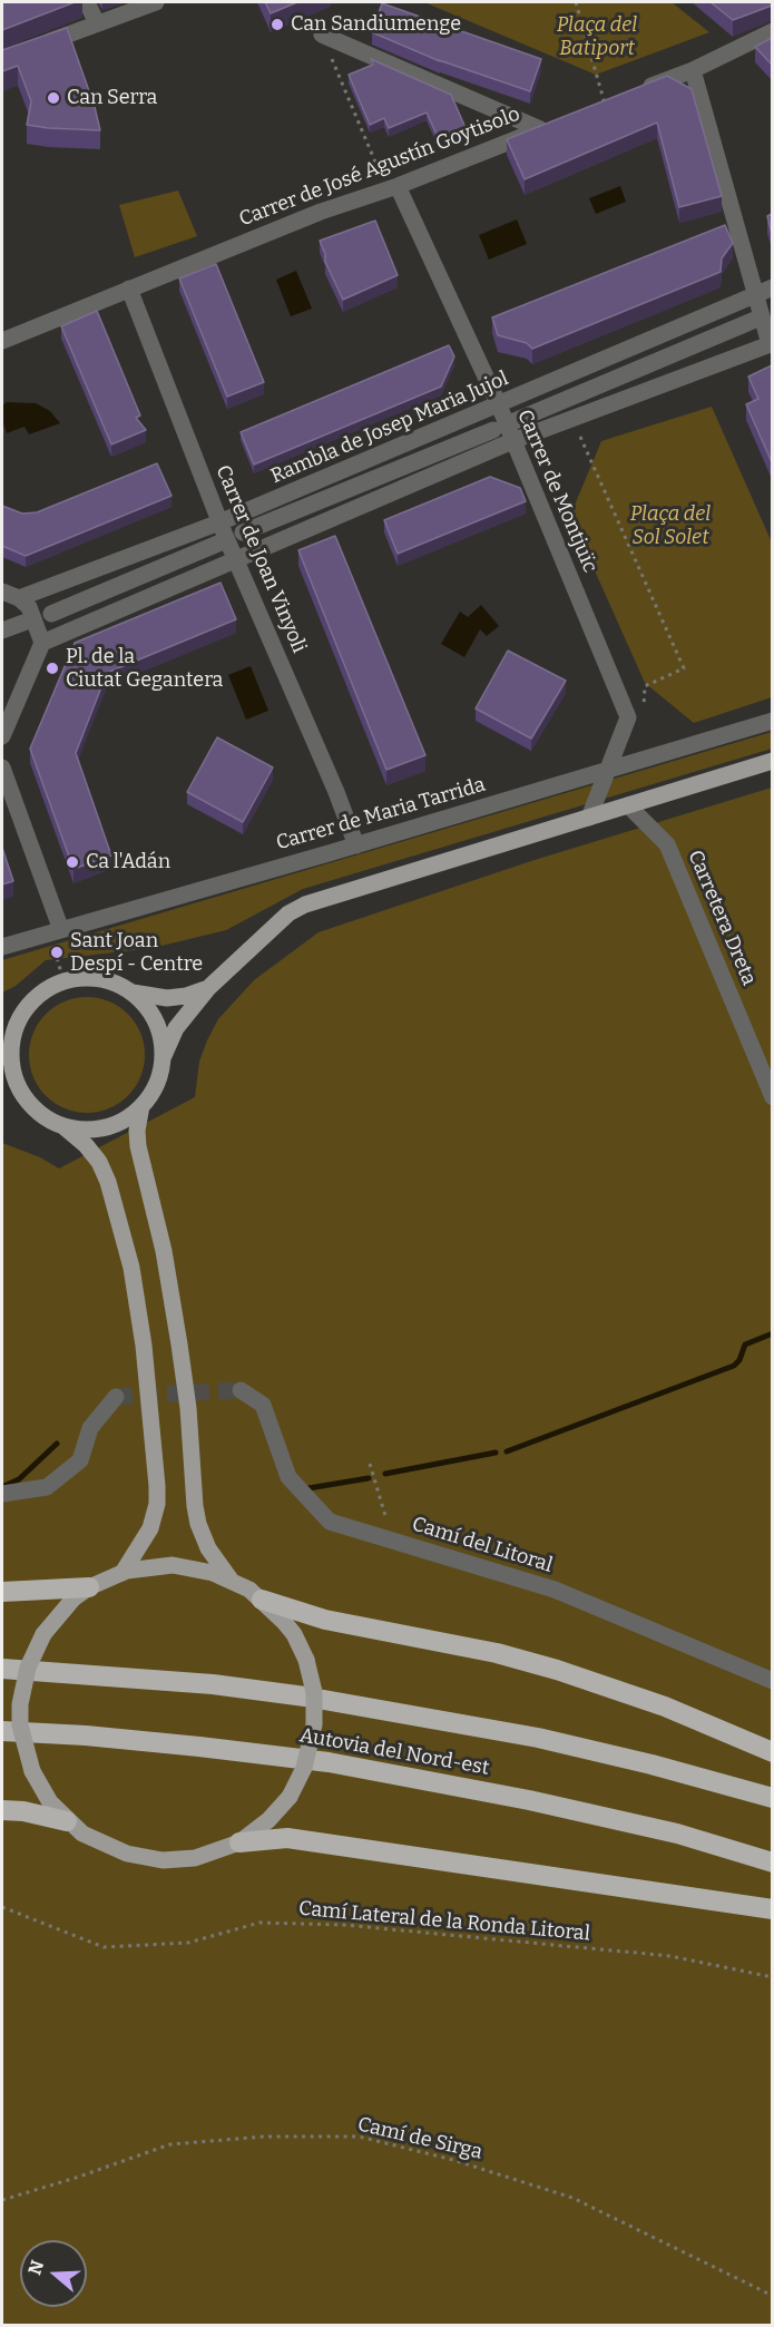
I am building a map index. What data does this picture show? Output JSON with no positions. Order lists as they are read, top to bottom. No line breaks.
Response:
{"streets":{"highway":["Autovia del Nord-est"],"street":["Carrer de José Agustín Goytisolo","Rambla de Josep Maria Jujol","Carrer de Montjuïc","Carrer de Joan Vinyoli","Carrer de Maria Tarrida","Carretera Dreta","Camí del Litoral"],"path":["Camí Lateral de la Ronda Litoral","Camí de Sirga"]},"crossings":[["Carrer de José Agustín Goytisolo","Carrer de Montjuïc"],["Carrer de José Agustín Goytisolo","Carrer de Joan Vinyoli"],["Rambla de Josep Maria Jujol","Carrer de Montjuïc"],["Rambla de Josep Maria Jujol","Carrer de Joan Vinyoli"],["Carrer de Montjuïc","Carrer de Maria Tarrida"],["Carrer de Joan Vinyoli","Carrer de Maria Tarrida"]],"parks":["Plaça del Batiport","Plaça del Sol Solet"],"places":["Can Sandiumenge","Can Serra","Pl. de la Ciutat Gegantera","Ca l'Adán","Sant Joan Despí - Centre"],"north":"left"}
